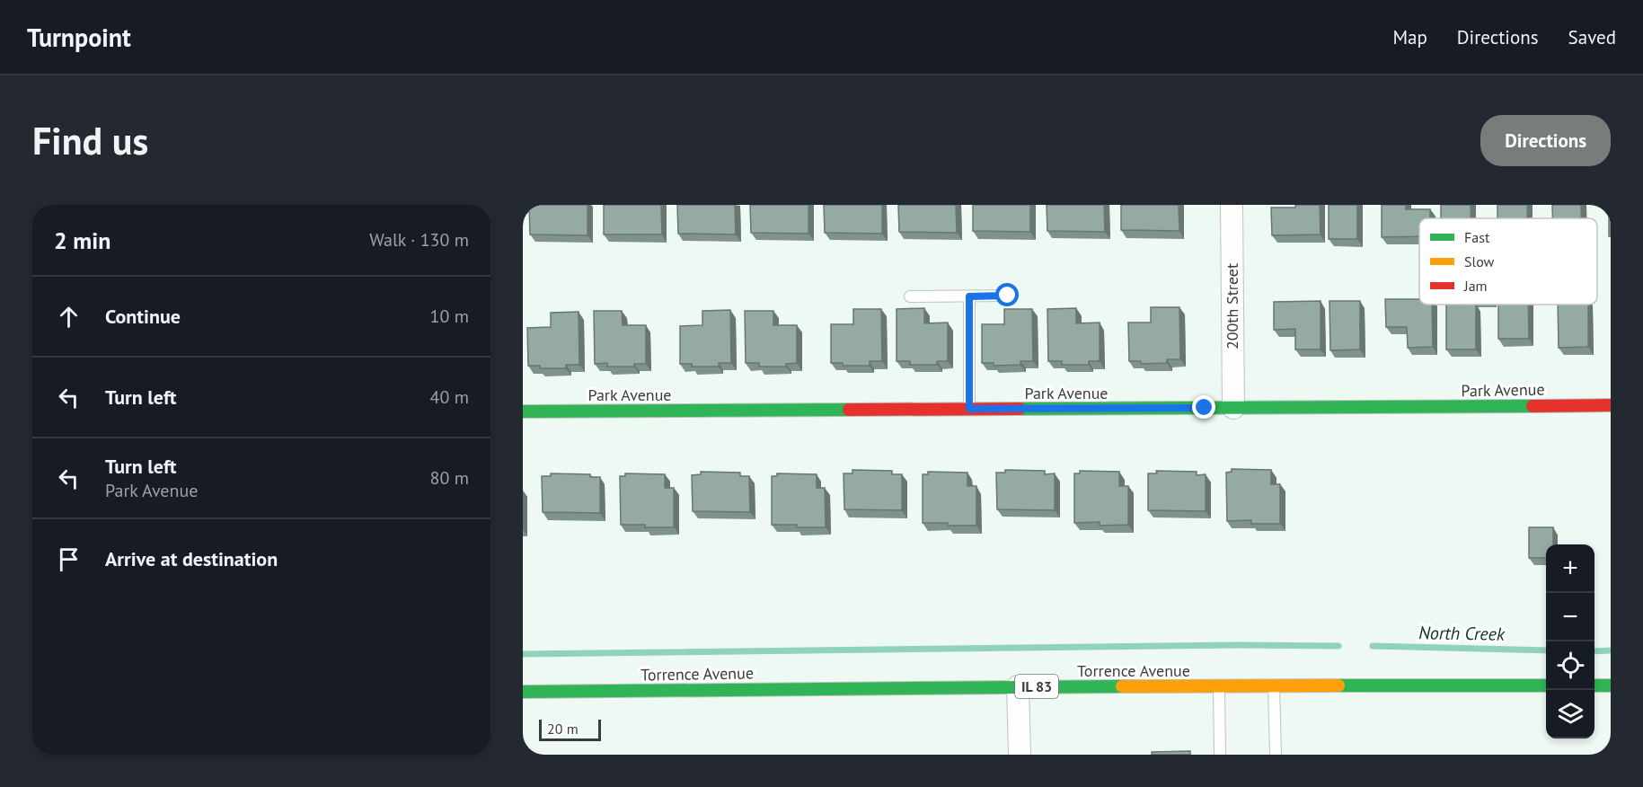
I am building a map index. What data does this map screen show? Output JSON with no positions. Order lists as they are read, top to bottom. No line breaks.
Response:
{"streets":{"street":["200th Street","Park Avenue","Torrence Avenue","IL 83"]},"crossings":[["200th Street","Park Avenue"]],"water":["North Creek"],"legend":["Fast","Slow","Jam"],"scale_bar":"20 m","page":{"header":"Turnpoint","nav":["Map","Directions","Saved"],"buttons":"Directions","title":"Find us","heading":["2 min","Walk · 130 m"],"list":[["Continue","10 m"],["Turn left","40 m"],["Turn left","Park Avenue","80 m"],"Arrive at destination"],"map_buttons":["+","−"],"scale":"20 m"}}
